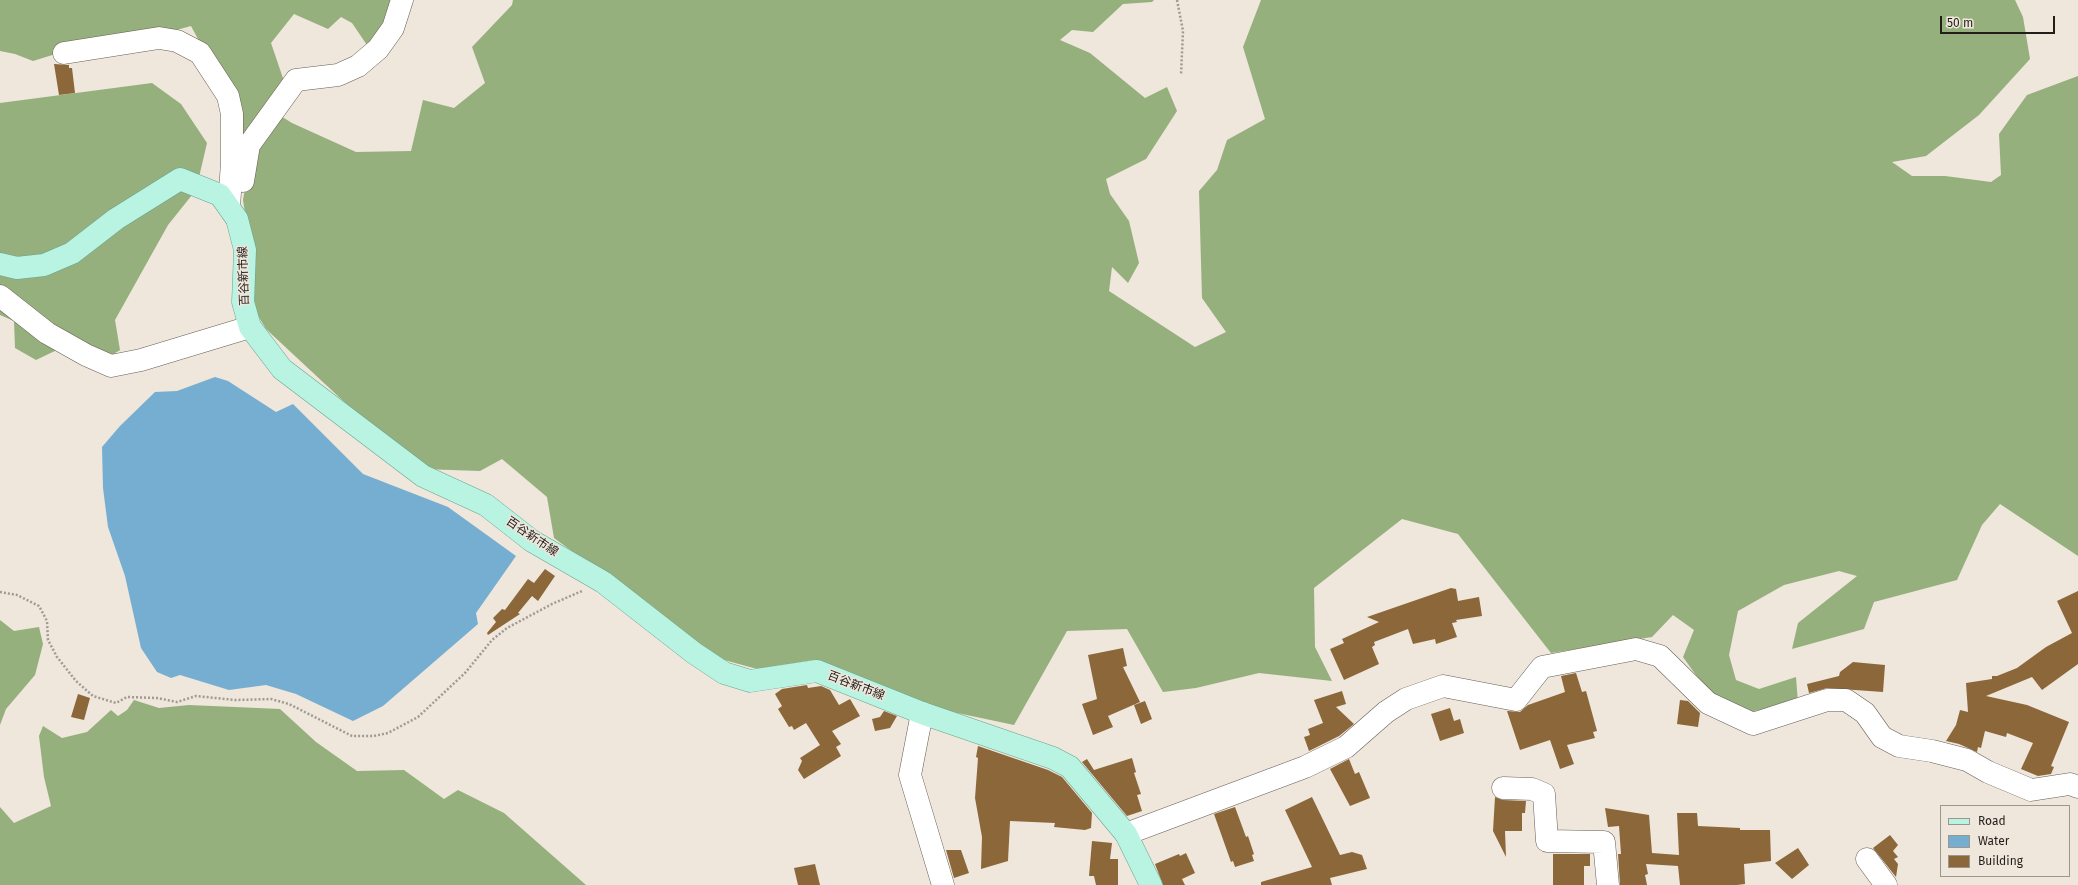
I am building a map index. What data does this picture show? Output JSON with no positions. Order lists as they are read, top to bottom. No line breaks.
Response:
{"streets":{"main road":["百谷新市線"]},"legend":["Road","Water","Building"],"scale_bar":"50 m"}
